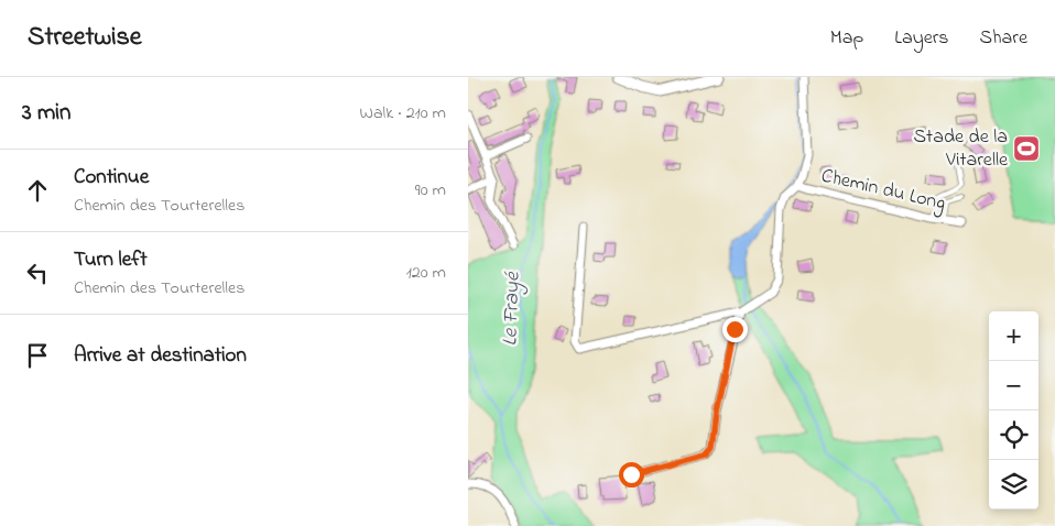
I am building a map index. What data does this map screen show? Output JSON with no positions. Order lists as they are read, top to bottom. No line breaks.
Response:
{"streets":{"street":["Chemin du Long"]},"water":["Le Frayé"],"places":{"sports":["Stade de la Vitarelle"]},"page":{"header":"Streetwise","nav":["Map","Layers","Share"],"heading":["3 min","Walk · 210 m"],"list":[["Continue","Chemin des Tourterelles","90 m"],["Turn left","Chemin des Tourterelles","120 m"],"Arrive at destination"],"map_buttons":["+","−"]}}
